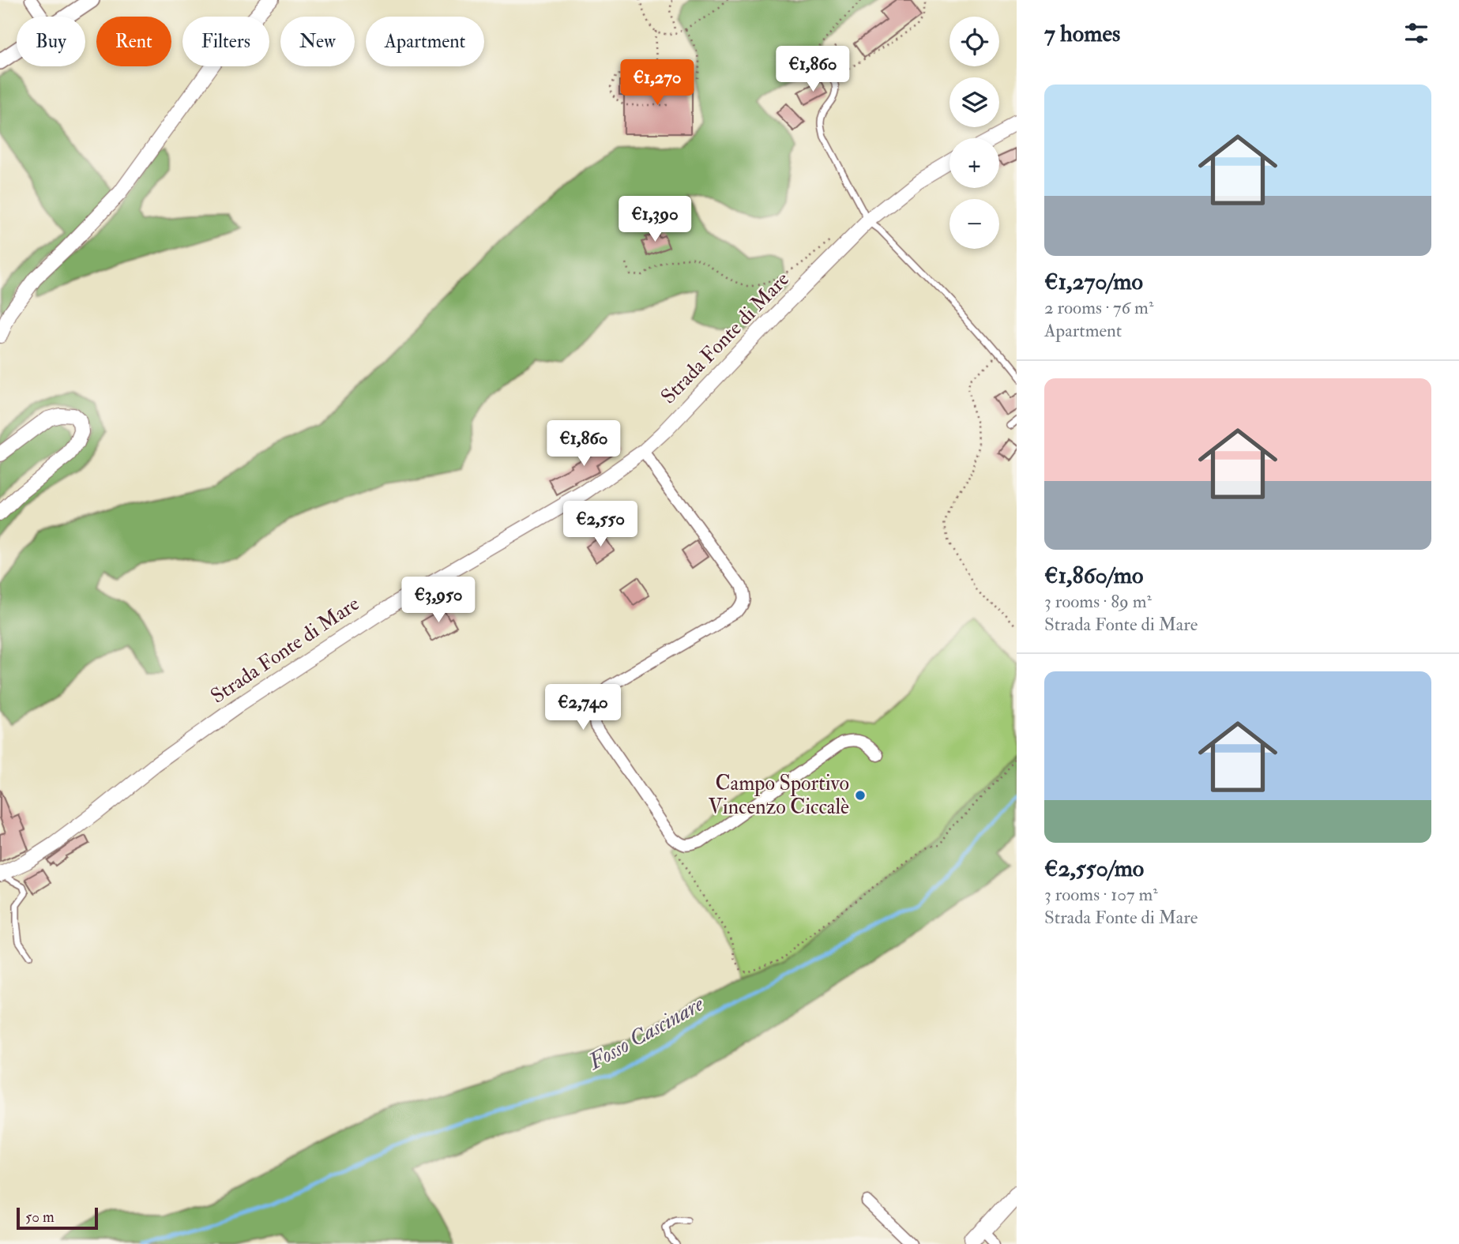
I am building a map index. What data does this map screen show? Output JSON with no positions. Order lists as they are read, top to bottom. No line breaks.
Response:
{"streets":{"street":["Strada Fonte di Mare"]},"water":["Fosso Cascinare"],"places":["Campo Sportivo Vincenzo Ciccalè"],"scale_bar":"50 m","page":{"heading":"7 homes","map_buttons":["+","−"],"chip":["Buy","Rent","Filters","New","Apartment"],"price":["€1,860","€1,270","€1,390","€1,860","€2,550","€3,950","€2,740"],"list":[{"name":"€1,270/mo","note":"2 rooms · 76 m² · Apartment"},{"name":"€1,860/mo","note":"3 rooms · 89 m² · Strada Fonte di Mare"},{"name":"€2,550/mo","note":"3 rooms · 107 m² · Strada Fonte di Mare"}],"scale":"50 m"}}
